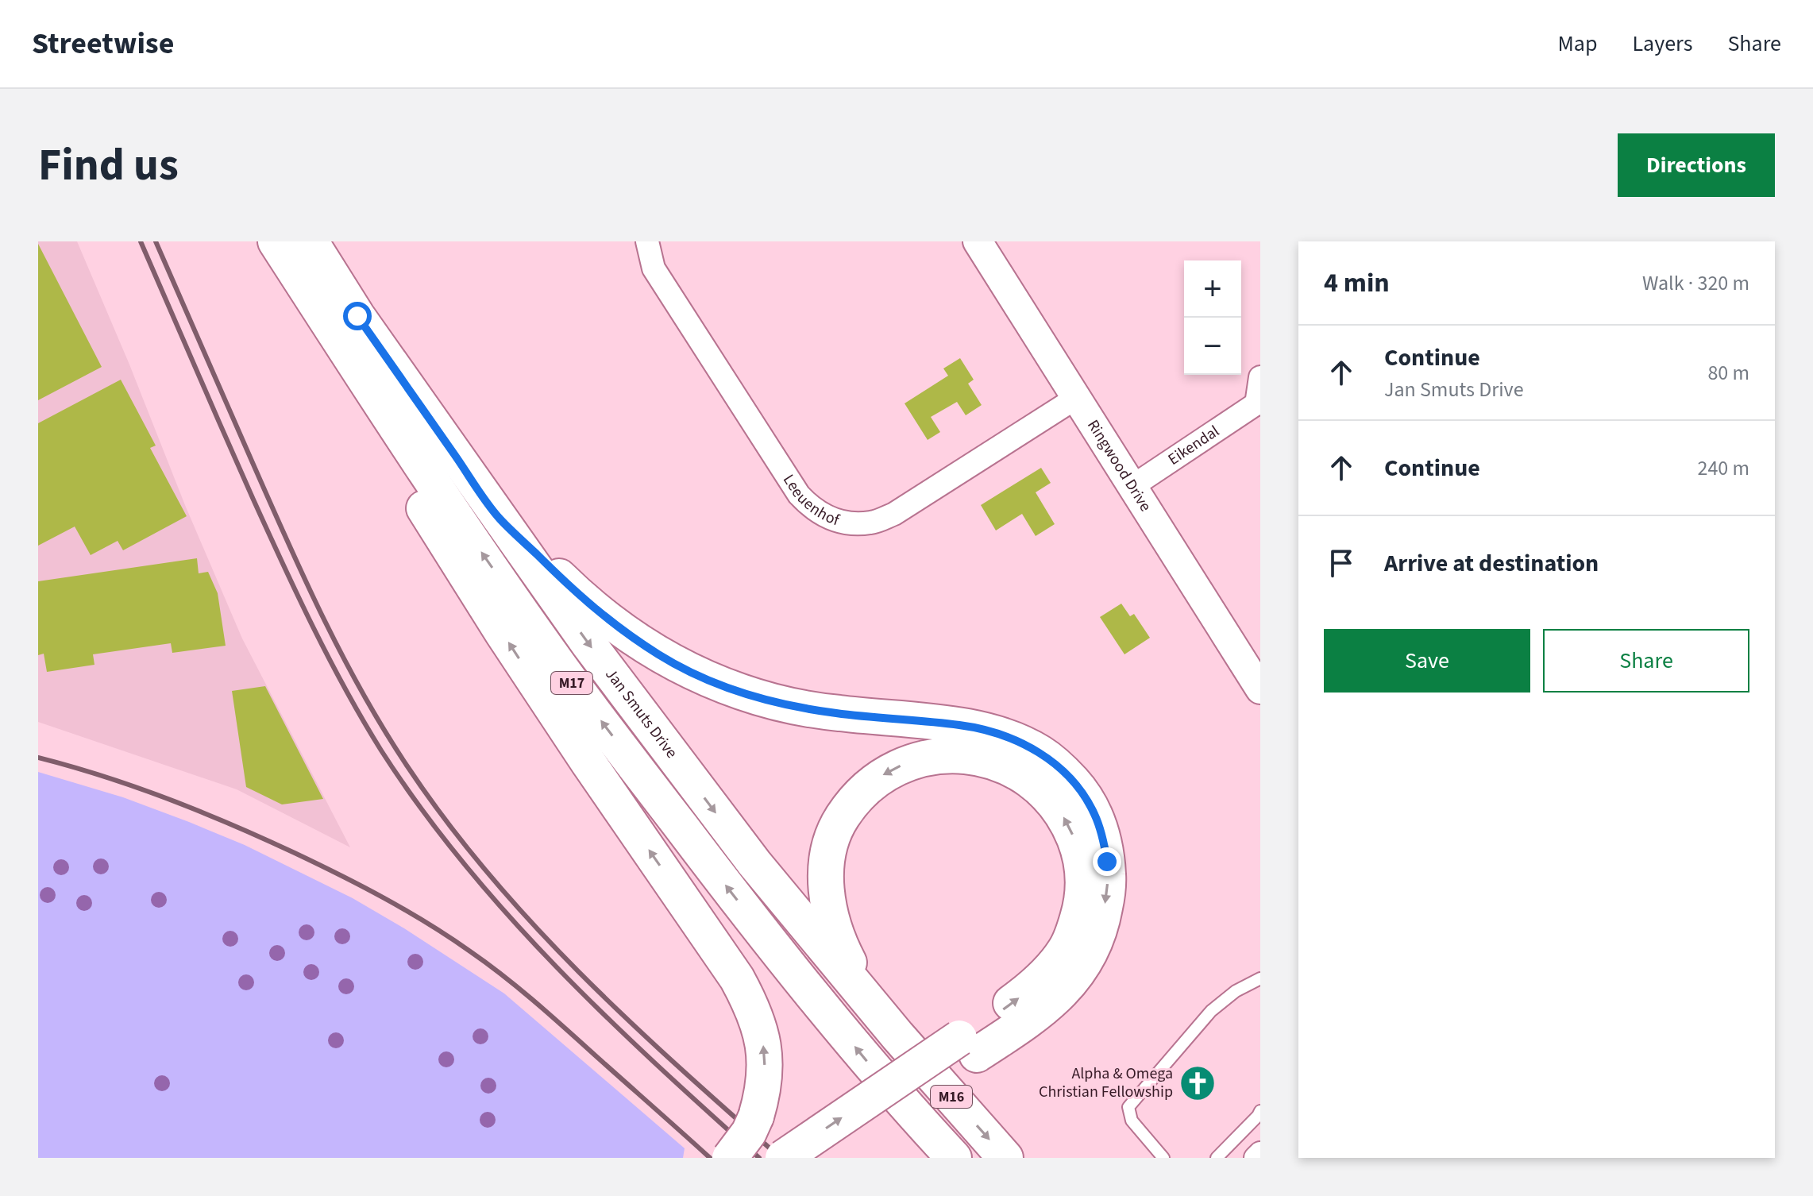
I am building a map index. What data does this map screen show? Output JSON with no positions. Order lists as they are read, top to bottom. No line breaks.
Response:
{"streets":{"main road":["M17","Jan Smuts Drive","M16"],"street":["Eikendal","Ringwood Drive","Leeuenhof"]},"crossings":[["Eikendal","Ringwood Drive"],["Ringwood Drive","Leeuenhof"]],"places":{"church":["Alpha & Omega Christian Fellowship"]},"page":{"header":"Streetwise","nav":["Map","Layers","Share"],"buttons":["Directions",["Save","Share"]],"title":"Find us","heading":["4 min","Walk · 320 m"],"map_buttons":["+","−"],"list":[["Continue","Jan Smuts Drive","80 m"],["Continue","240 m"],"Arrive at destination"]}}
